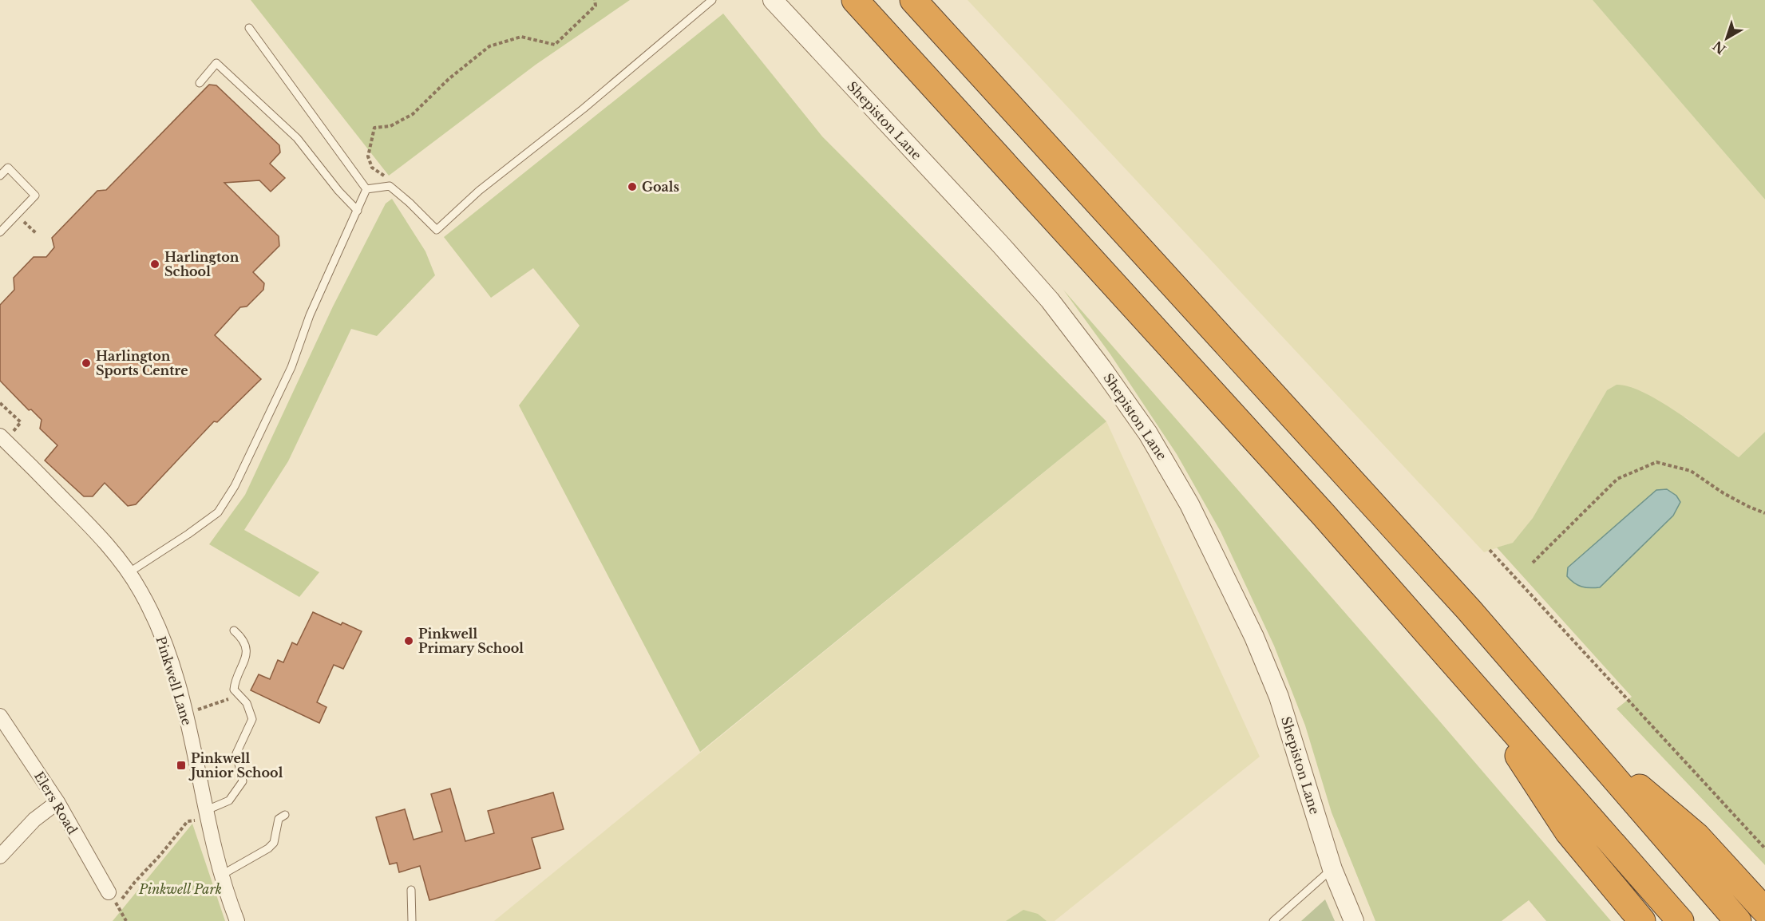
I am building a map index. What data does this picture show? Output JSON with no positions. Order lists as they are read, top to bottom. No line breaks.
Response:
{"streets":{"street":["Shepiston Lane","Pinkwell Lane","Elers Road"]},"parks":["Pinkwell Park"],"places":{"other":["Goals","Harlington School","Harlington Sports Centre","Pinkwell Primary School"],"transit":["Pinkwell Junior School"]},"north":"bottom left"}
